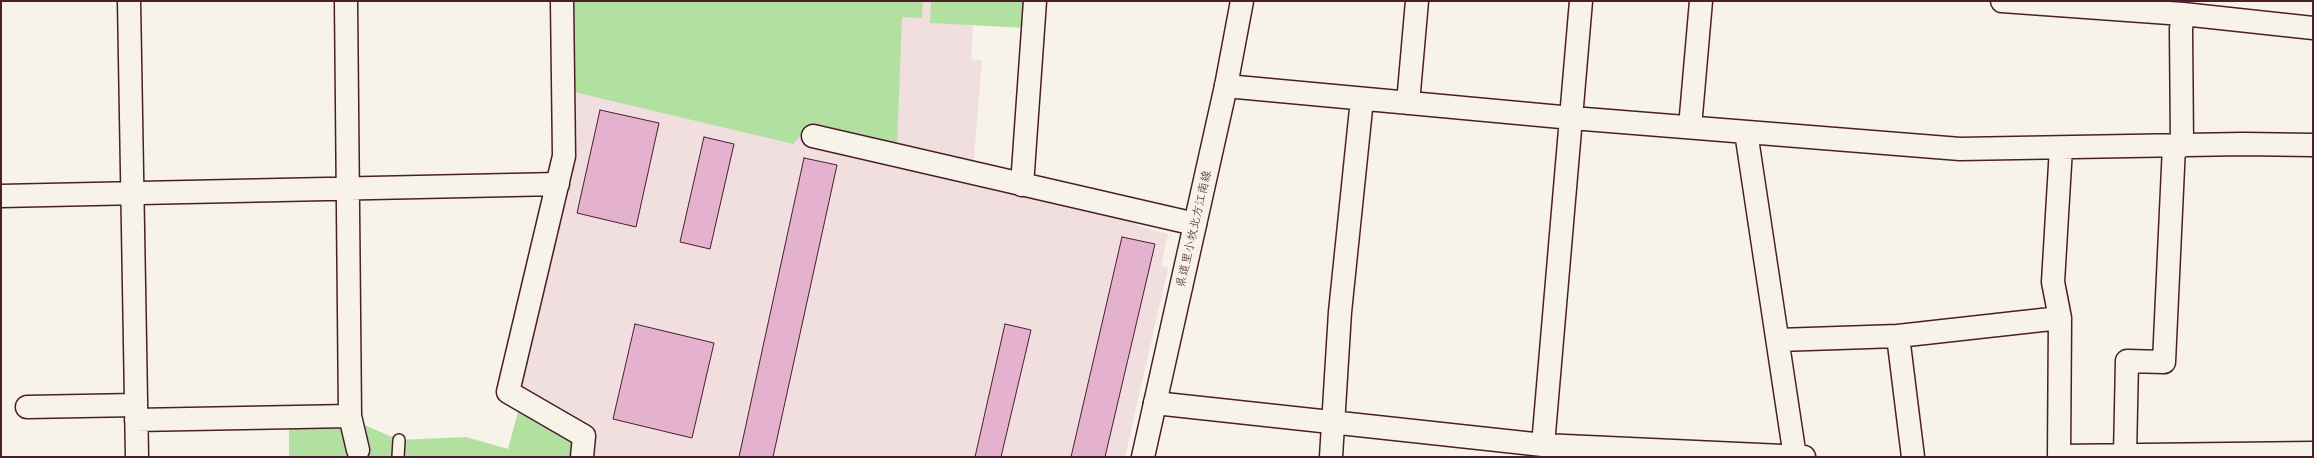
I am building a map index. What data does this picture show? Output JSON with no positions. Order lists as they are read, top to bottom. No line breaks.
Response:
{"streets":{"street":["県道里小牧北方江南線"]}}
